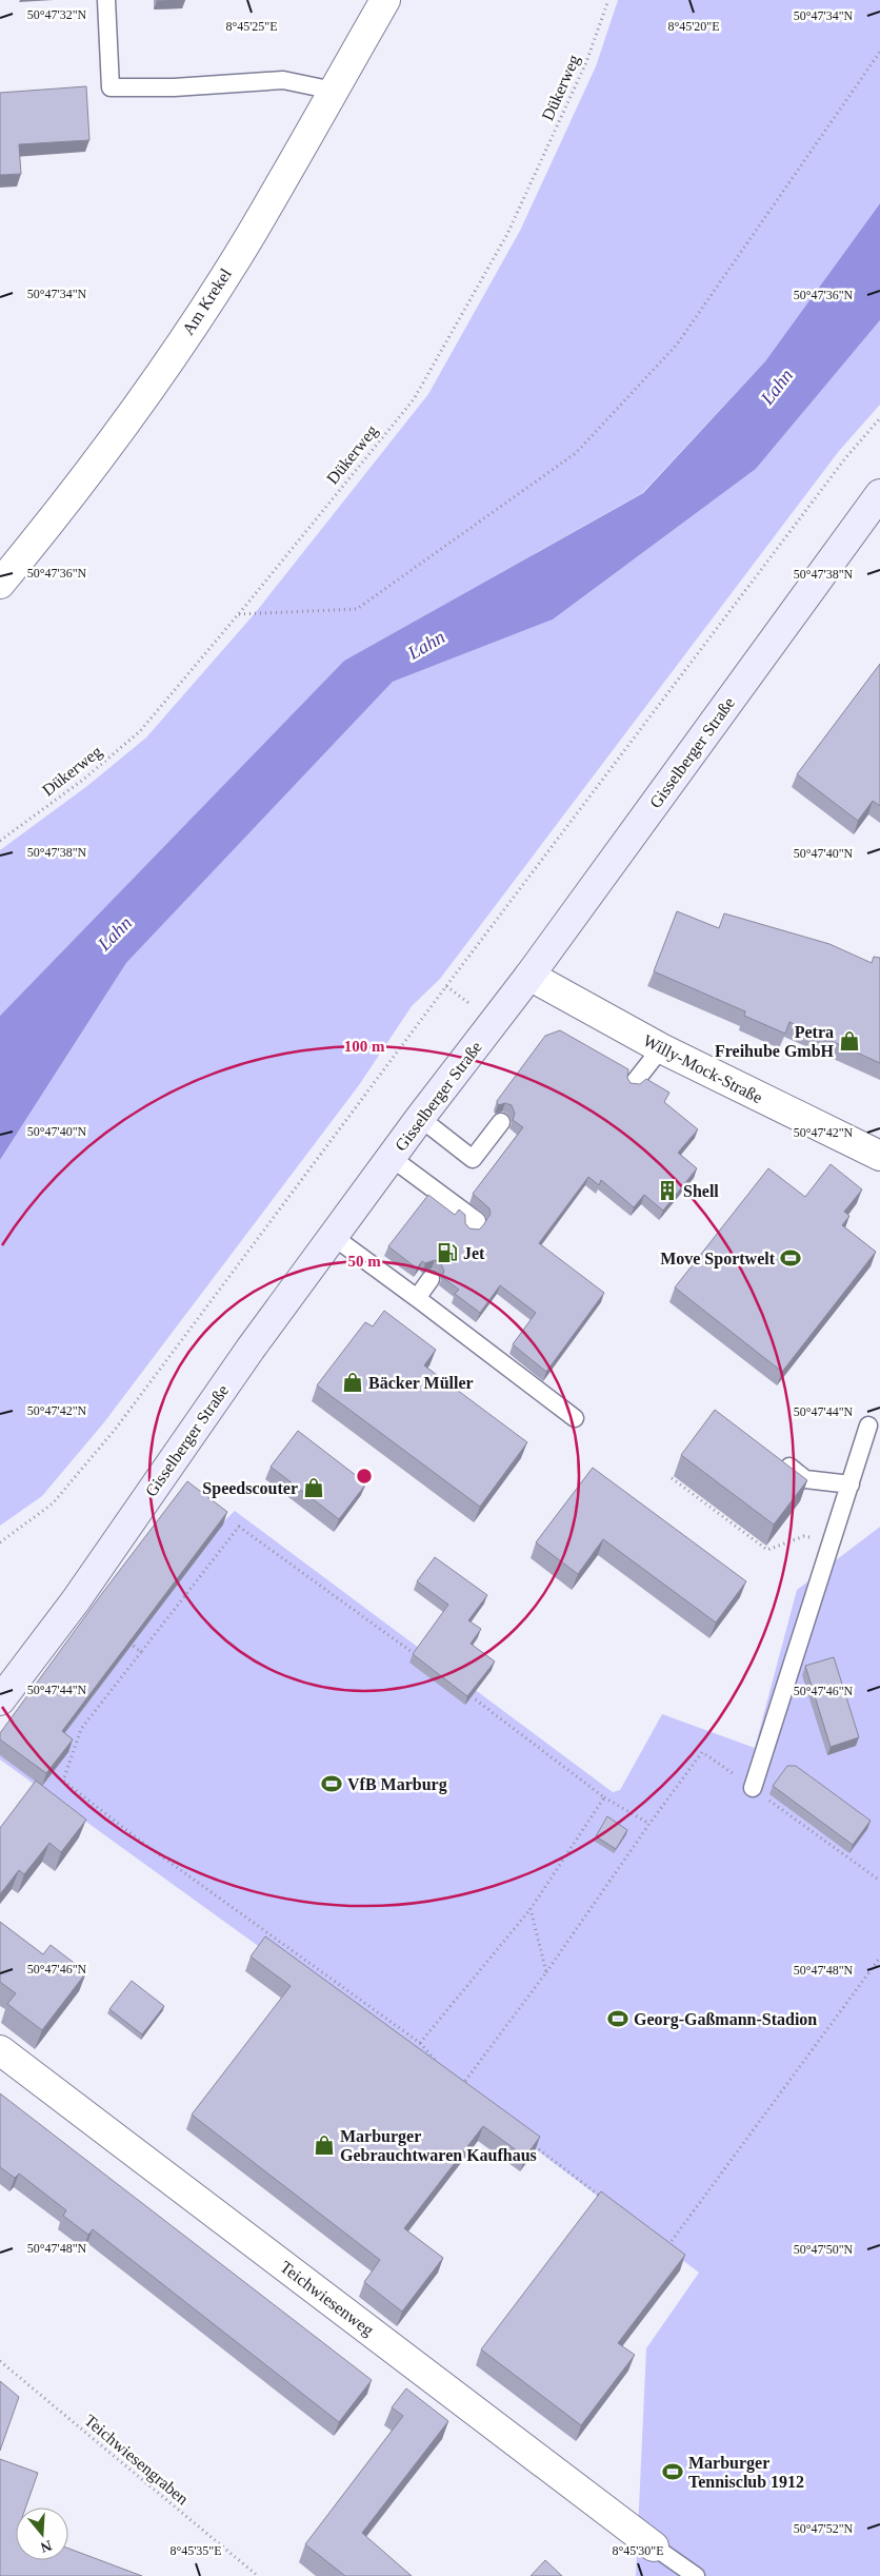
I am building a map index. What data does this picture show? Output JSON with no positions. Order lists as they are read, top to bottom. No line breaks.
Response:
{"streets":{"main road":["Gisselberger Straße"],"street":["Am Krekel","Willy-Mock-Straße","Teichwiesenweg"],"path":["Dükerweg","Teichwiesengraben"]},"crossings":[["Gisselberger Straße","Willy-Mock-Straße"]],"water":["Lahn"],"places":{"shop":["Petra Freihube GmbH","Bäcker Müller","Speedscouter","Marburger Gebrauchtwaren Kaufhaus"],"building":["Shell"],"fuel station":["Jet"],"sports":["Move Sportwelt","VfB Marburg","Georg-Gaßmann-Stadion","Marburger Tennisclub 1912"]},"north":"bottom","coordinates":["50°47'32\"N","50°47'34\"N","8°45'25\"E","8°45'20\"E","50°47'36\"N","50°47'38\"N","50°47'40\"N","50°47'42\"N","50°47'44\"N","50°47'46\"N","50°47'48\"N","50°47'50\"N","50°47'52\"N","8°45'35\"E","8°45'30\"E"],"rings":["100 m","50 m"]}
